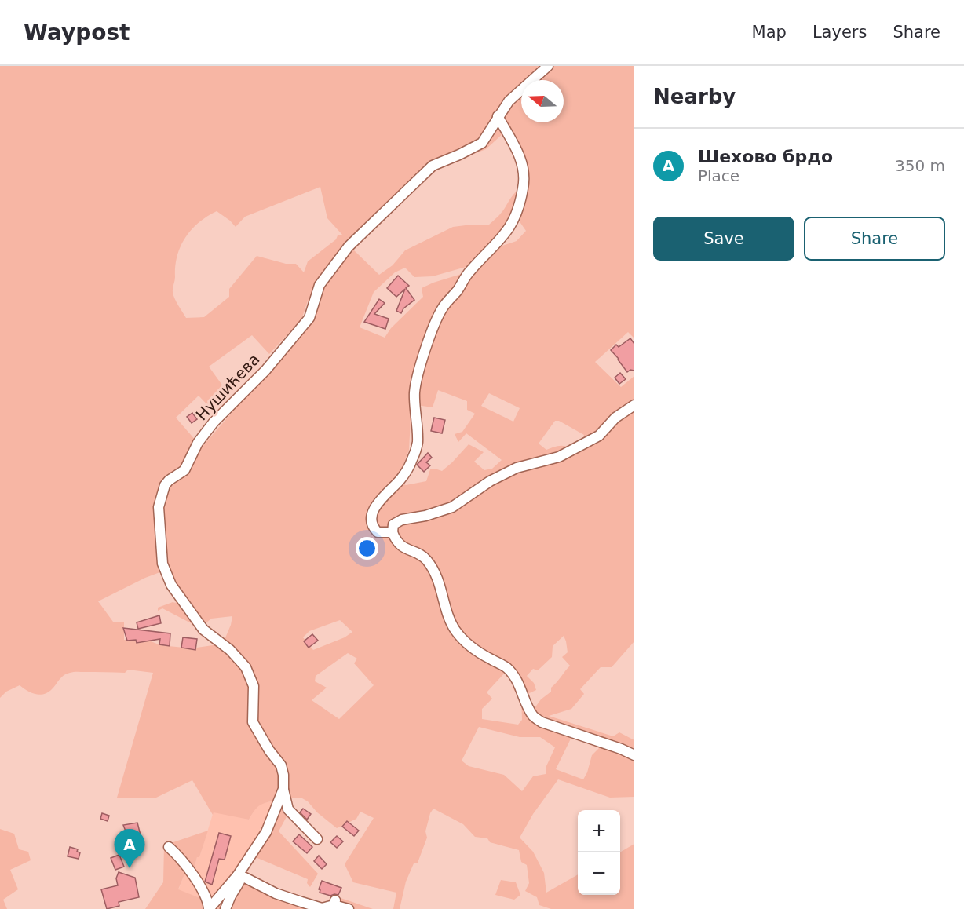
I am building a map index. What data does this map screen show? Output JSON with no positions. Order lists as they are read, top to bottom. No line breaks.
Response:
{"streets":{"street":["Нушићева"]},"north":"left","page":{"header":"Waypost","nav":["Map","Layers","Share"],"heading":"Nearby","list":[{"mark":"A","name":"Шехово брдо","note":"Place","value":"350 m"}],"buttons":["Save","Share"],"map_buttons":["+","−"],"pins":"A"}}
